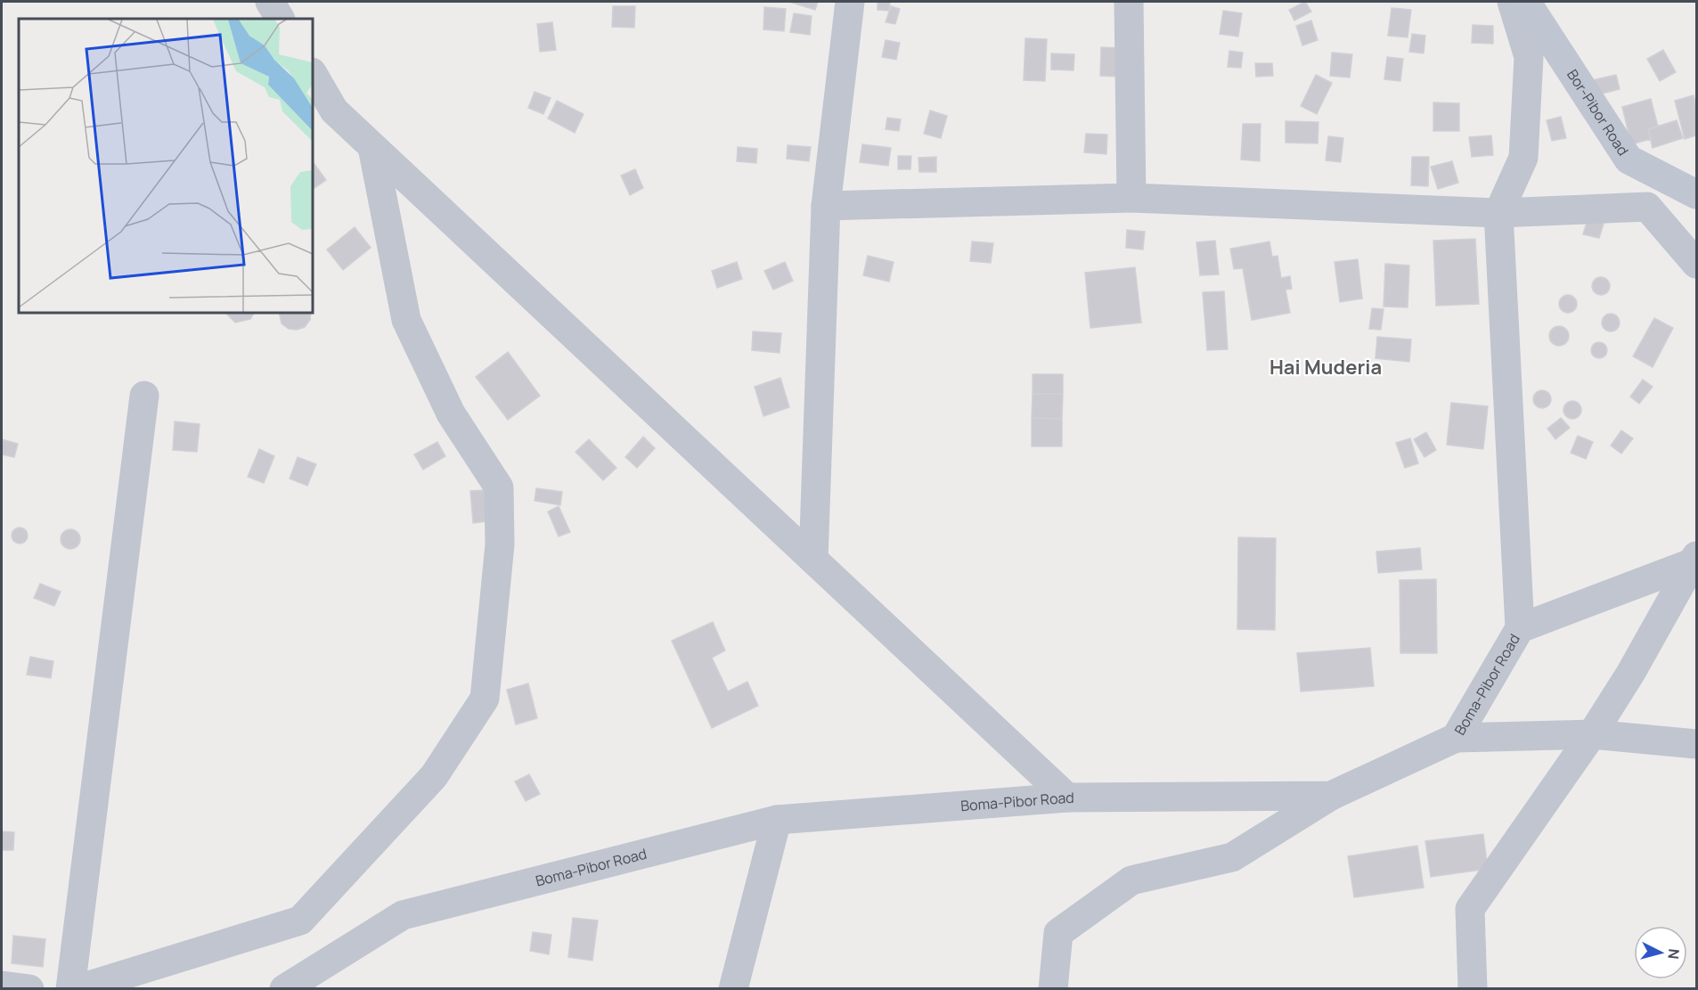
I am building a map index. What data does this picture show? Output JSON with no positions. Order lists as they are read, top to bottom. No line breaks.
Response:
{"streets":{"street":["Bor-Pibor Road","Boma-Pibor Road"]},"districts":["Hai Muderia"],"north":"right"}
